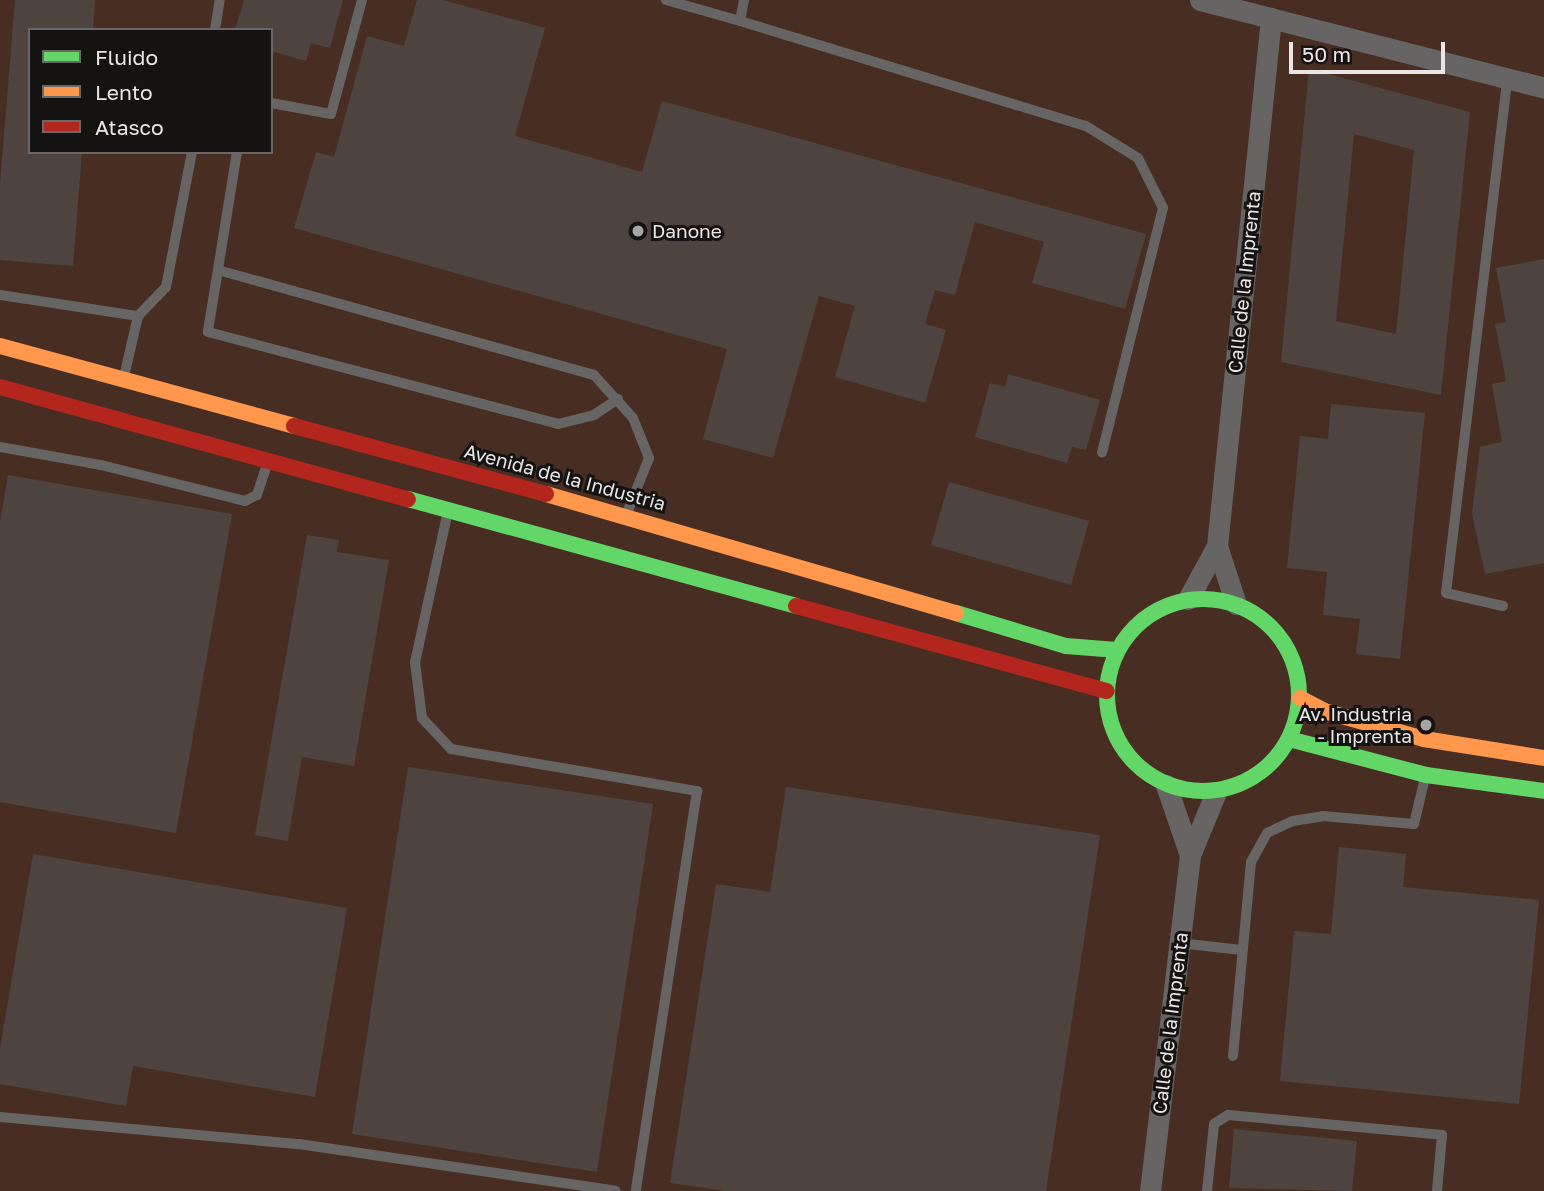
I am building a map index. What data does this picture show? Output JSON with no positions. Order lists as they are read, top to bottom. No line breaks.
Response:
{"streets":{"street":["Calle de la Imprenta","Avenida de la Industria"]},"crossings":[["Calle de la Imprenta","Avenida de la Industria"]],"places":["Danone","Av. Industria - Imprenta"],"legend":["Fluido","Lento","Atasco"],"scale_bar":"50 m"}
